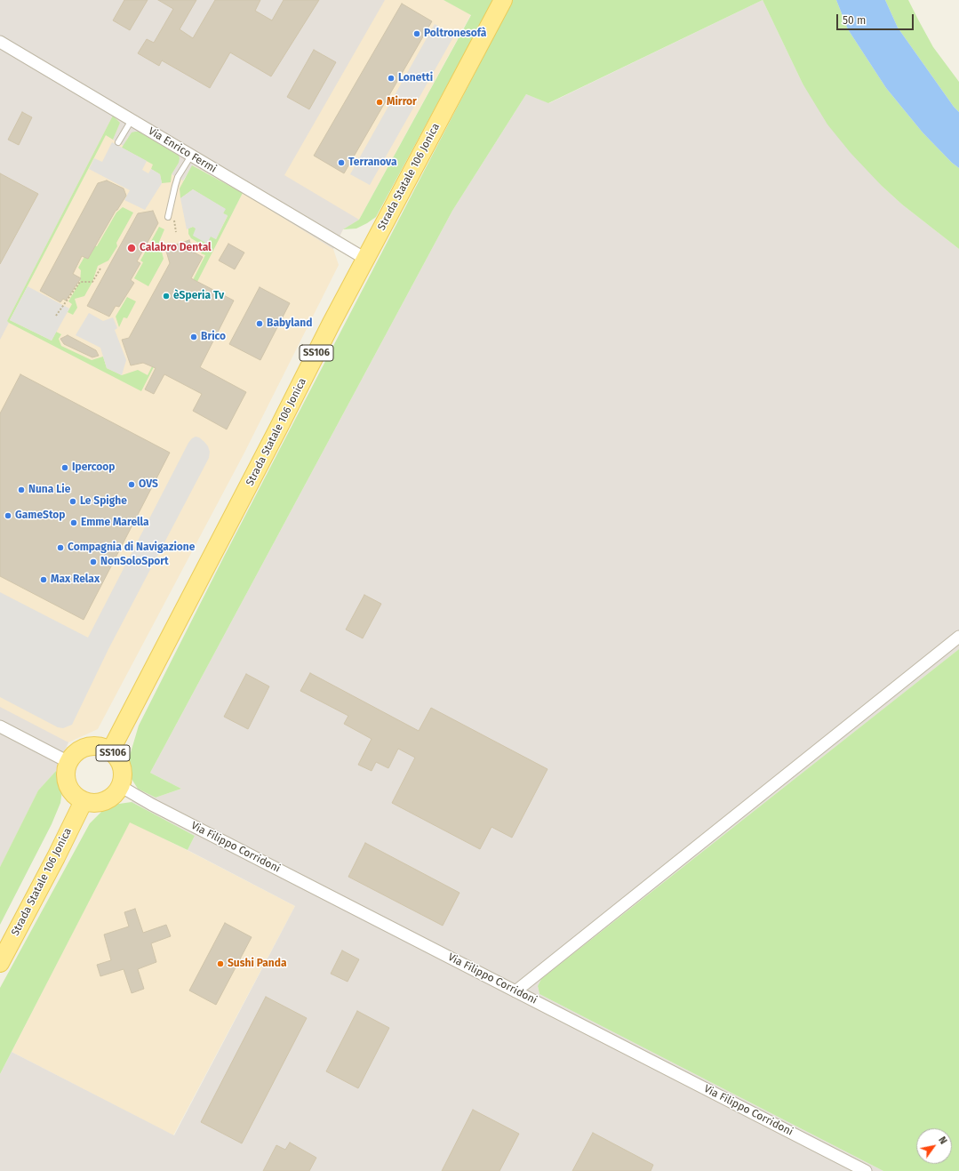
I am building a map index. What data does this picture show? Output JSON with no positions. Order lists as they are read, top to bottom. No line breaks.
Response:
{"streets":{"main road":["Strada Statale 106 Jonica","SS106"],"street":["Via Enrico Fermi","Via Filippo Corridoni"]},"crossings":[["Via Enrico Fermi","Strada Statale 106 Jonica"],["Strada Statale 106 Jonica","SS106"],["Strada Statale 106 Jonica","Via Filippo Corridoni"],["SS106","Via Filippo Corridoni"]],"places":["Poltronesofà","Lonetti","Mirror","Terranova","Calabro Dental","èSperia Tv","Babyland","Brico","Ipercoop","OVS","Nuna Lie","Le Spighe","GameStop","Emme Marella","Compagnia di Navigazione","NonSoloSport","Max Relax","Sushi Panda"],"scale_bar":"50 m","north":"top right"}
